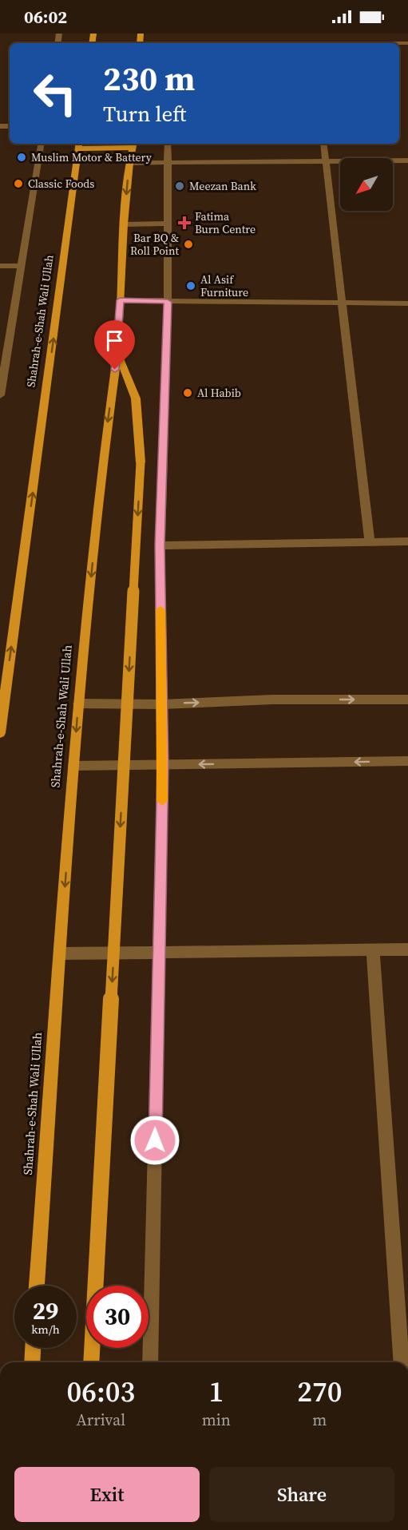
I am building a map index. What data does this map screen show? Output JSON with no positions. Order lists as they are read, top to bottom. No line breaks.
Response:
{"streets":{"main road":["Shahrah-e-Shah Wali Ullah"]},"places":{"other":["Muslim Motor & Battery","Classic Foods","Meezan Bank","Bar BQ & Roll Point","Al Asif Furniture","Al Habib"],"health":["Fatima Burn Centre"]},"north":"bottom left","page":{"status":"06:02","turn":["230 m","Turn left"],"speed":"29 km/h","limit":"30","eta":["06:03","Arrival","1","min","270","m"],"buttons":["Exit","Share"]}}
